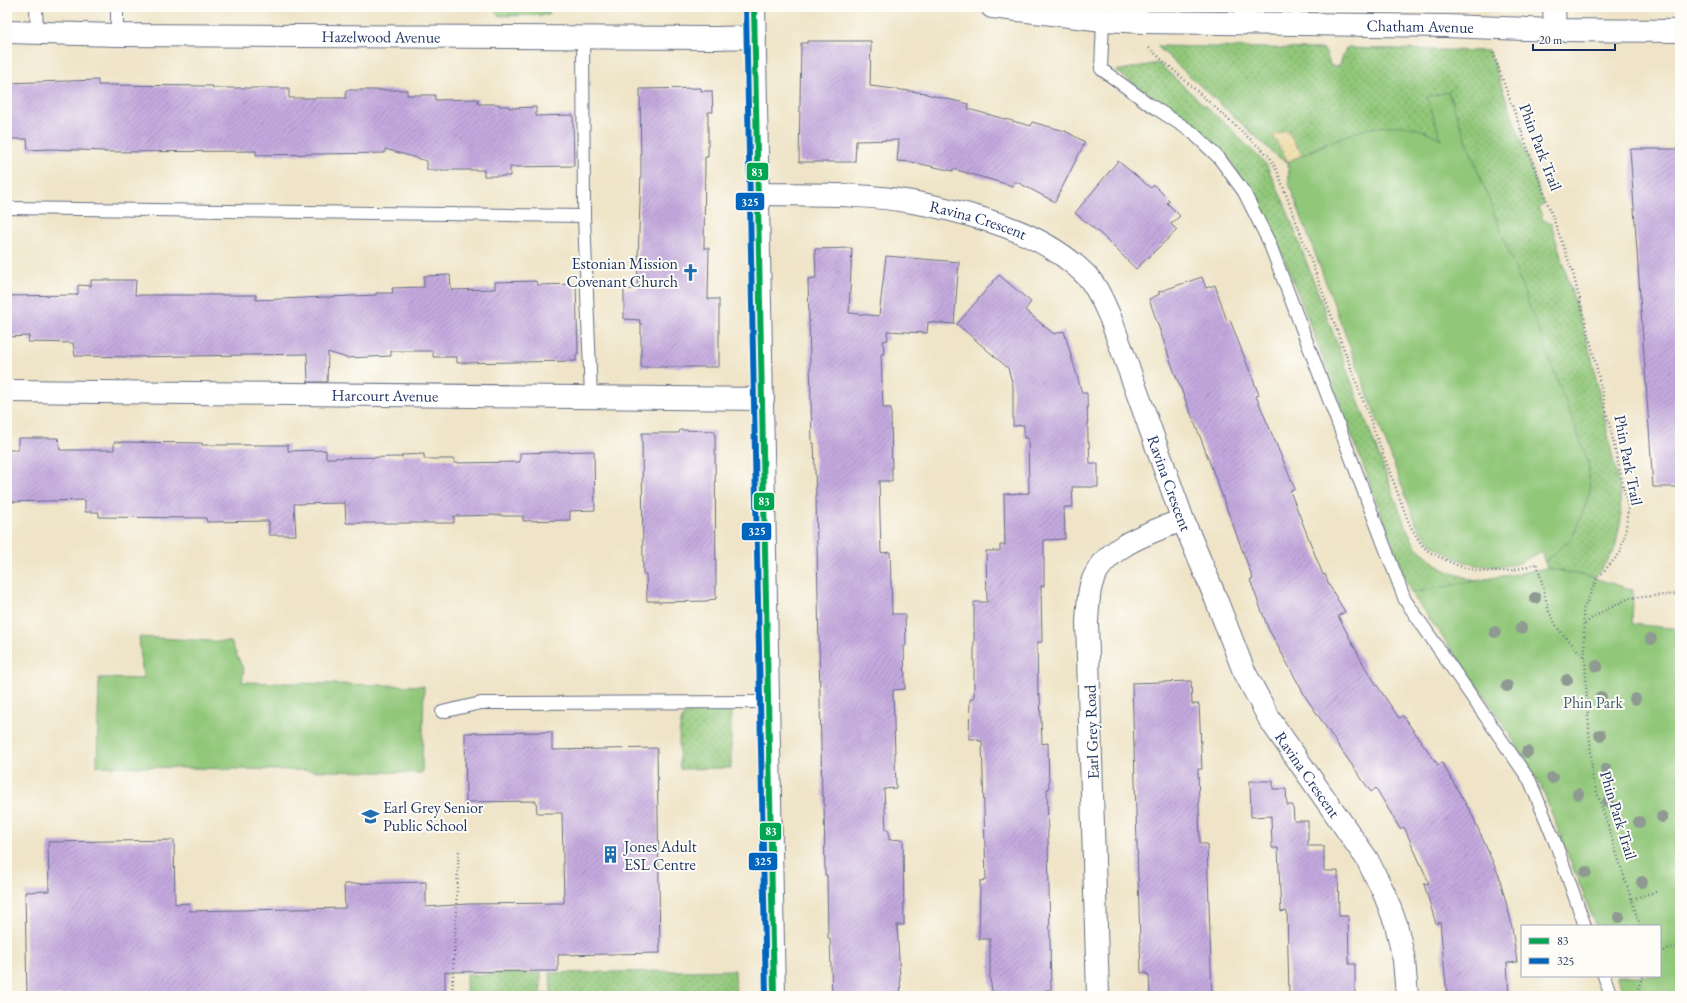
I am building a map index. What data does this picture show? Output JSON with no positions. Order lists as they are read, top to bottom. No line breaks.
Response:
{"streets":{"street":["Chatham Avenue","Hazelwood Avenue","Ravina Crescent","Harcourt Avenue","Earl Grey Road"],"path":["Phin Park Trail"]},"crossings":[["Ravina Crescent","Earl Grey Road"]],"parks":["Phin Park"],"places":{"church":["Estonian Mission Covenant Church"],"school or university":["Earl Grey Senior Public School"],"building":["Jones Adult ESL Centre"]},"lines":["transit line 83","transit line 325"],"legend":["83","325"],"scale_bar":"20 m"}
